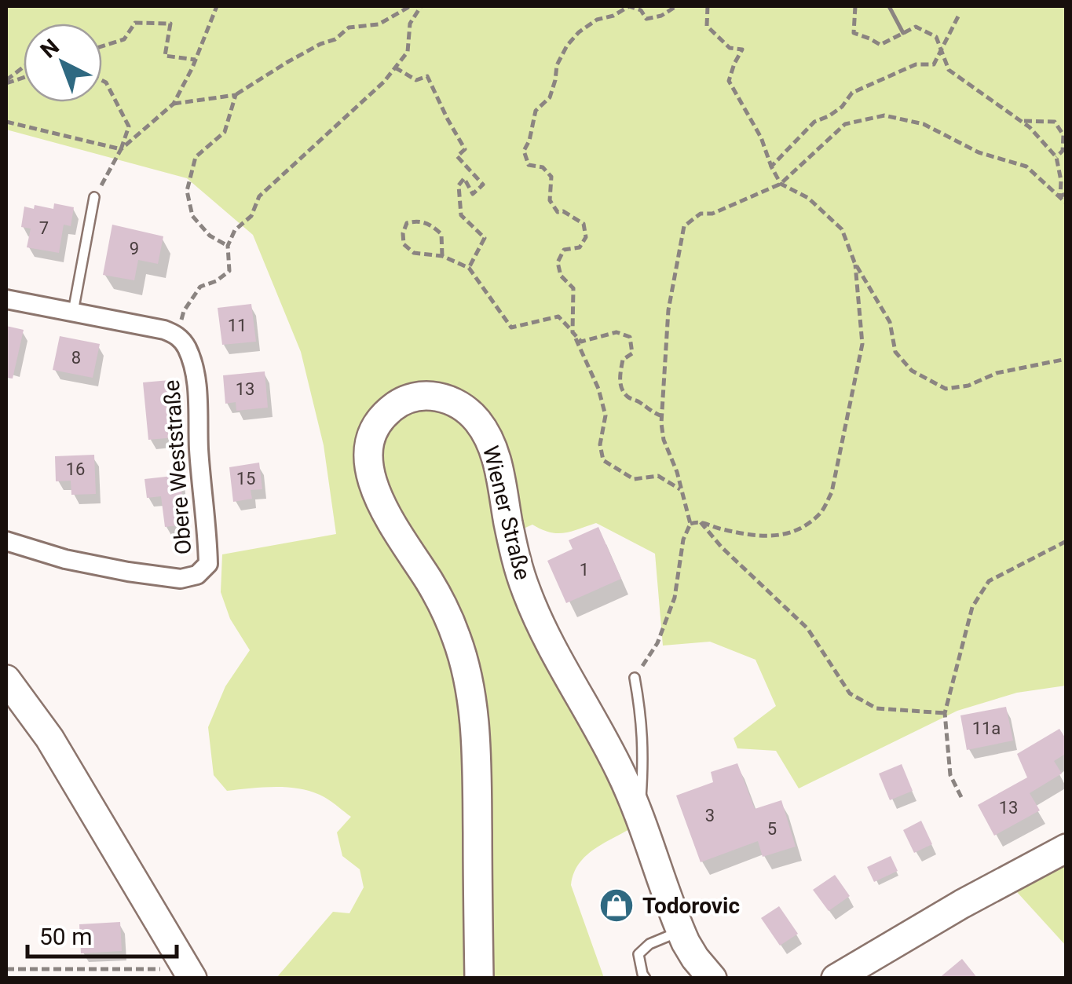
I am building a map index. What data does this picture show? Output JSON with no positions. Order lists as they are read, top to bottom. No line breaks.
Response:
{"streets":{"main road":["Wiener Straße"],"street":["Obere Weststraße"]},"places":{"shop":["Todorovic"]},"house_numbers":["7","9","11","8","13","16","15","1","11a","13","3","5"],"scale_bar":"50 m","north":"top left"}
